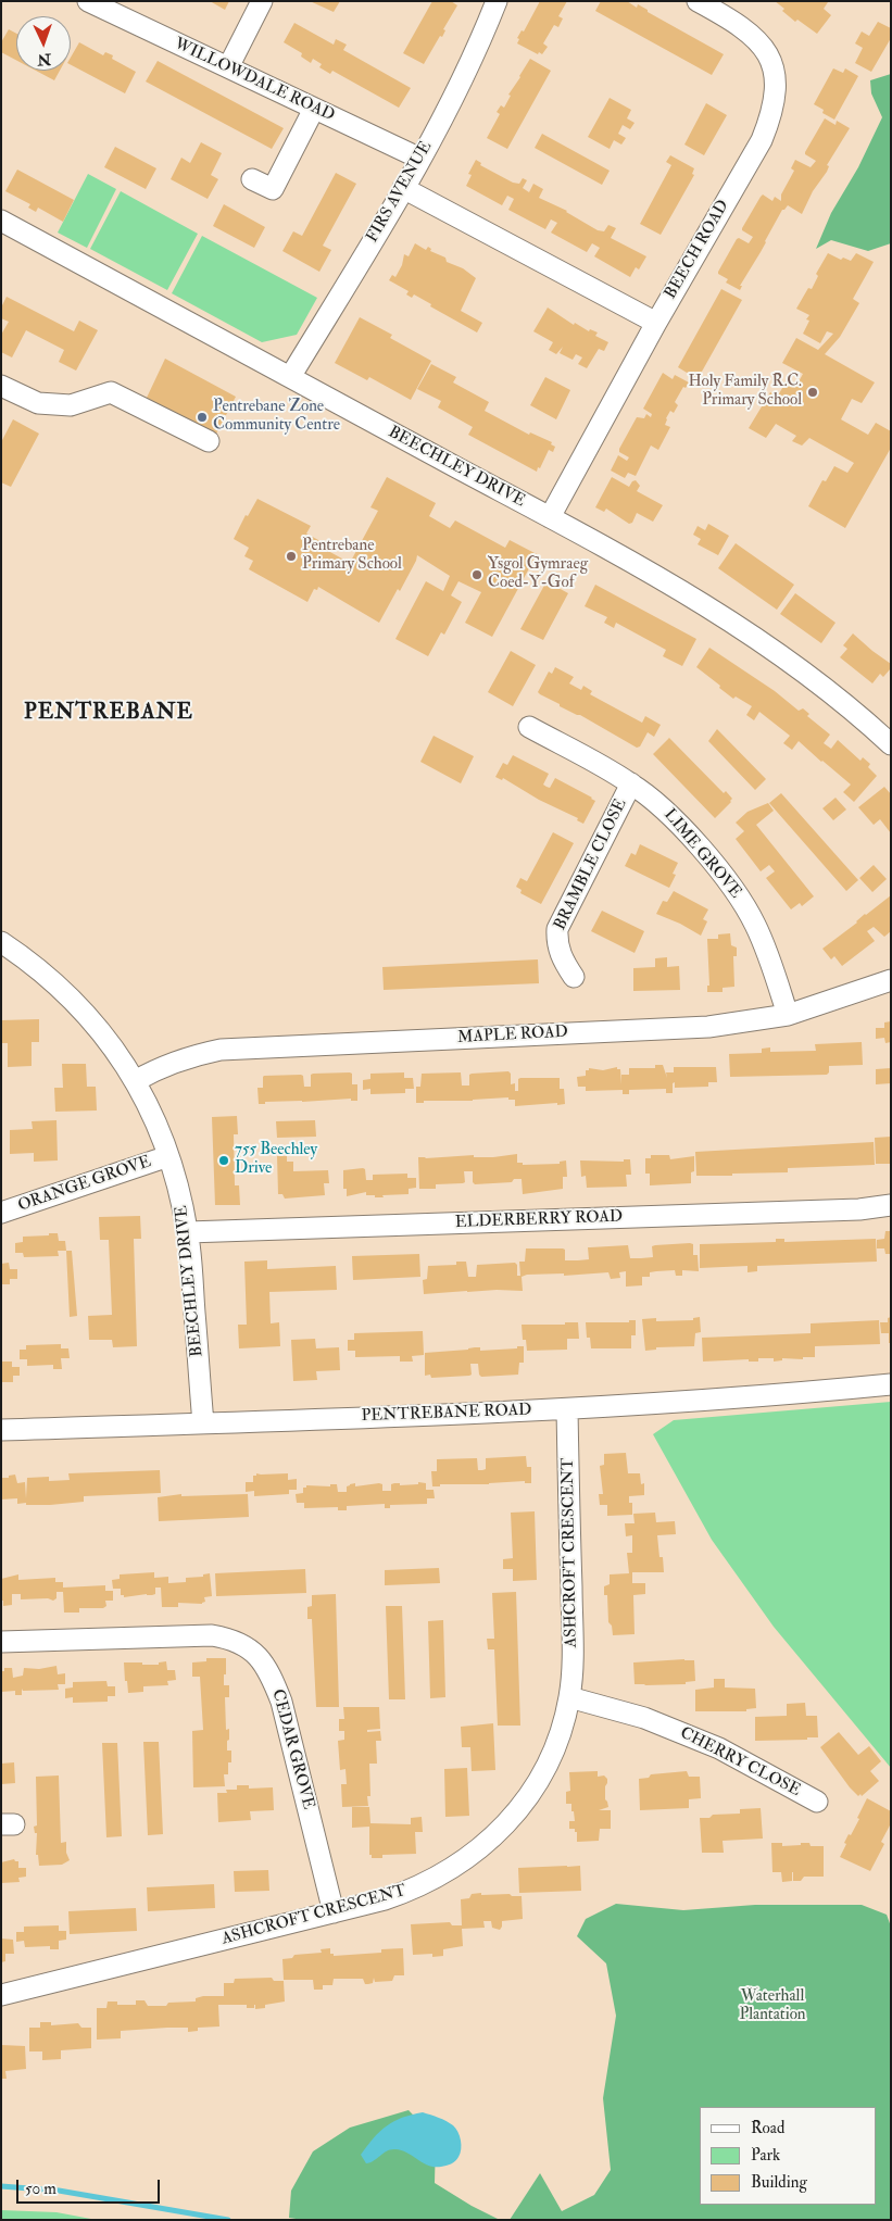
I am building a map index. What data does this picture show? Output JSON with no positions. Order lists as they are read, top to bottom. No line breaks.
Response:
{"streets":{"street":["WILLOWDALE ROAD","FIRS AVENUE","BEECH ROAD","BEECHLEY DRIVE","LIME GROVE","BRAMBLE CLOSE","MAPLE ROAD","ORANGE GROVE","ELDERBERRY ROAD","PENTREBANE ROAD","ASHCROFT CRESCENT","CEDAR GROVE","CHERRY CLOSE"]},"crossings":[["WILLOWDALE ROAD","FIRS AVENUE"],["FIRS AVENUE","BEECHLEY DRIVE"],["BEECH ROAD","BEECHLEY DRIVE"],["BEECHLEY DRIVE","MAPLE ROAD"],["BEECHLEY DRIVE","ORANGE GROVE"],["BEECHLEY DRIVE","ELDERBERRY ROAD"],["BEECHLEY DRIVE","PENTREBANE ROAD"],["LIME GROVE","BRAMBLE CLOSE"],["LIME GROVE","MAPLE ROAD"],["PENTREBANE ROAD","ASHCROFT CRESCENT"],["ASHCROFT CRESCENT","CEDAR GROVE"],["ASHCROFT CRESCENT","CHERRY CLOSE"]],"districts":["PENTREBANE"],"parks":["Waterhall Plantation"],"places":["Holy Family R.C. Primary School","Pentrebane Zone Community Centre","Pentrebane Primary School","Ysgol Gymraeg Coed-Y-Gof","755 Beechley Drive"],"legend":["Road","Park","Building"],"scale_bar":"50 m","north":"bottom"}
